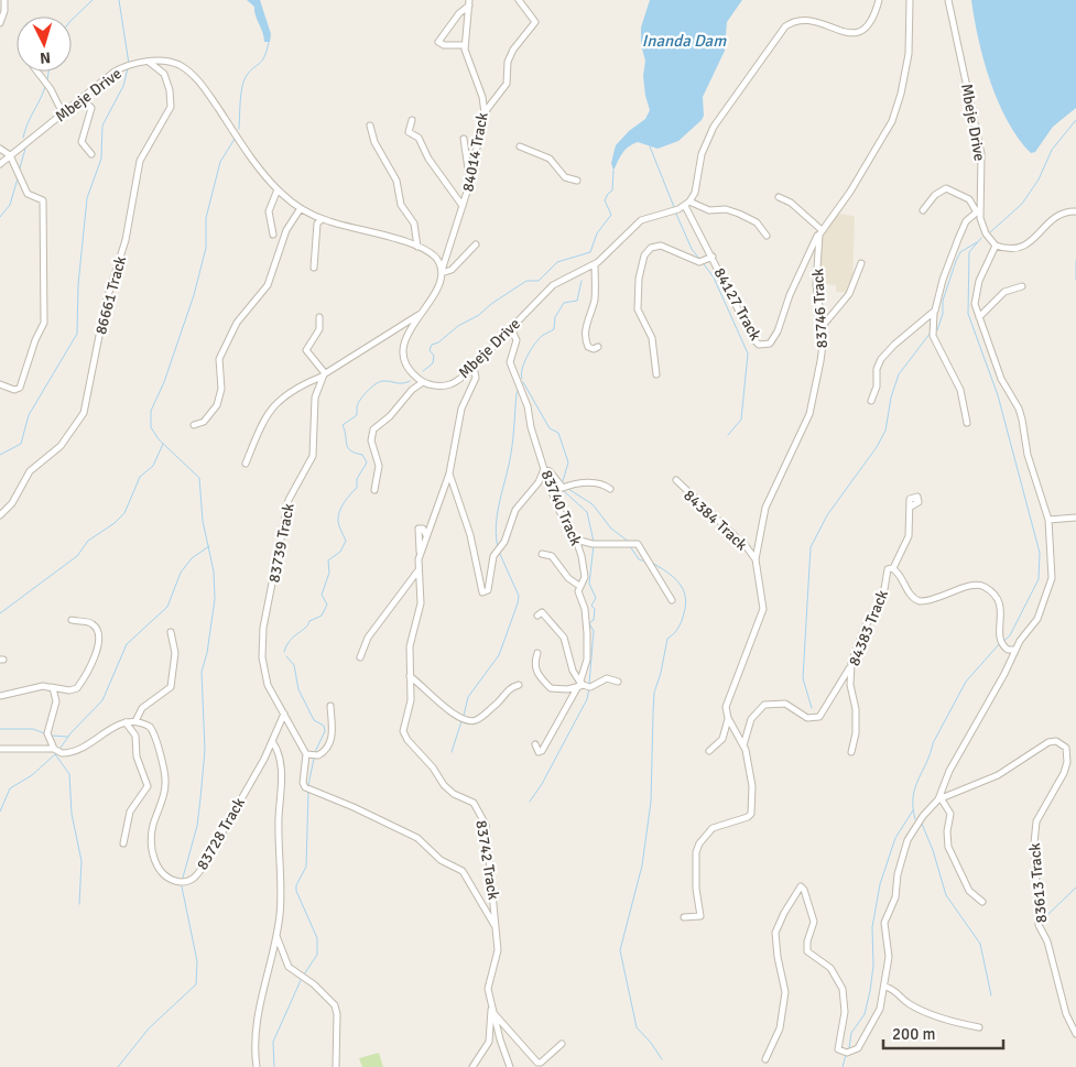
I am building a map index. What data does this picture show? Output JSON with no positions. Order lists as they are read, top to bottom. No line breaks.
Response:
{"streets":{"street":["Mbeje Drive","84014 Track","86661 Track","84127 Track","83746 Track","83740 Track","84384 Track","83739 Track","84383 Track","83728 Track","83742 Track","83613 Track"]},"crossings":[["Mbeje Drive","84014 Track"],["Mbeje Drive","86661 Track"],["Mbeje Drive","84127 Track"],["Mbeje Drive","83740 Track"],["Mbeje Drive","83742 Track"],["84127 Track","83746 Track"],["83746 Track","84384 Track"],["83739 Track","83728 Track"]],"water":["Inanda Dam"],"scale_bar":"200 m","north":"bottom"}
